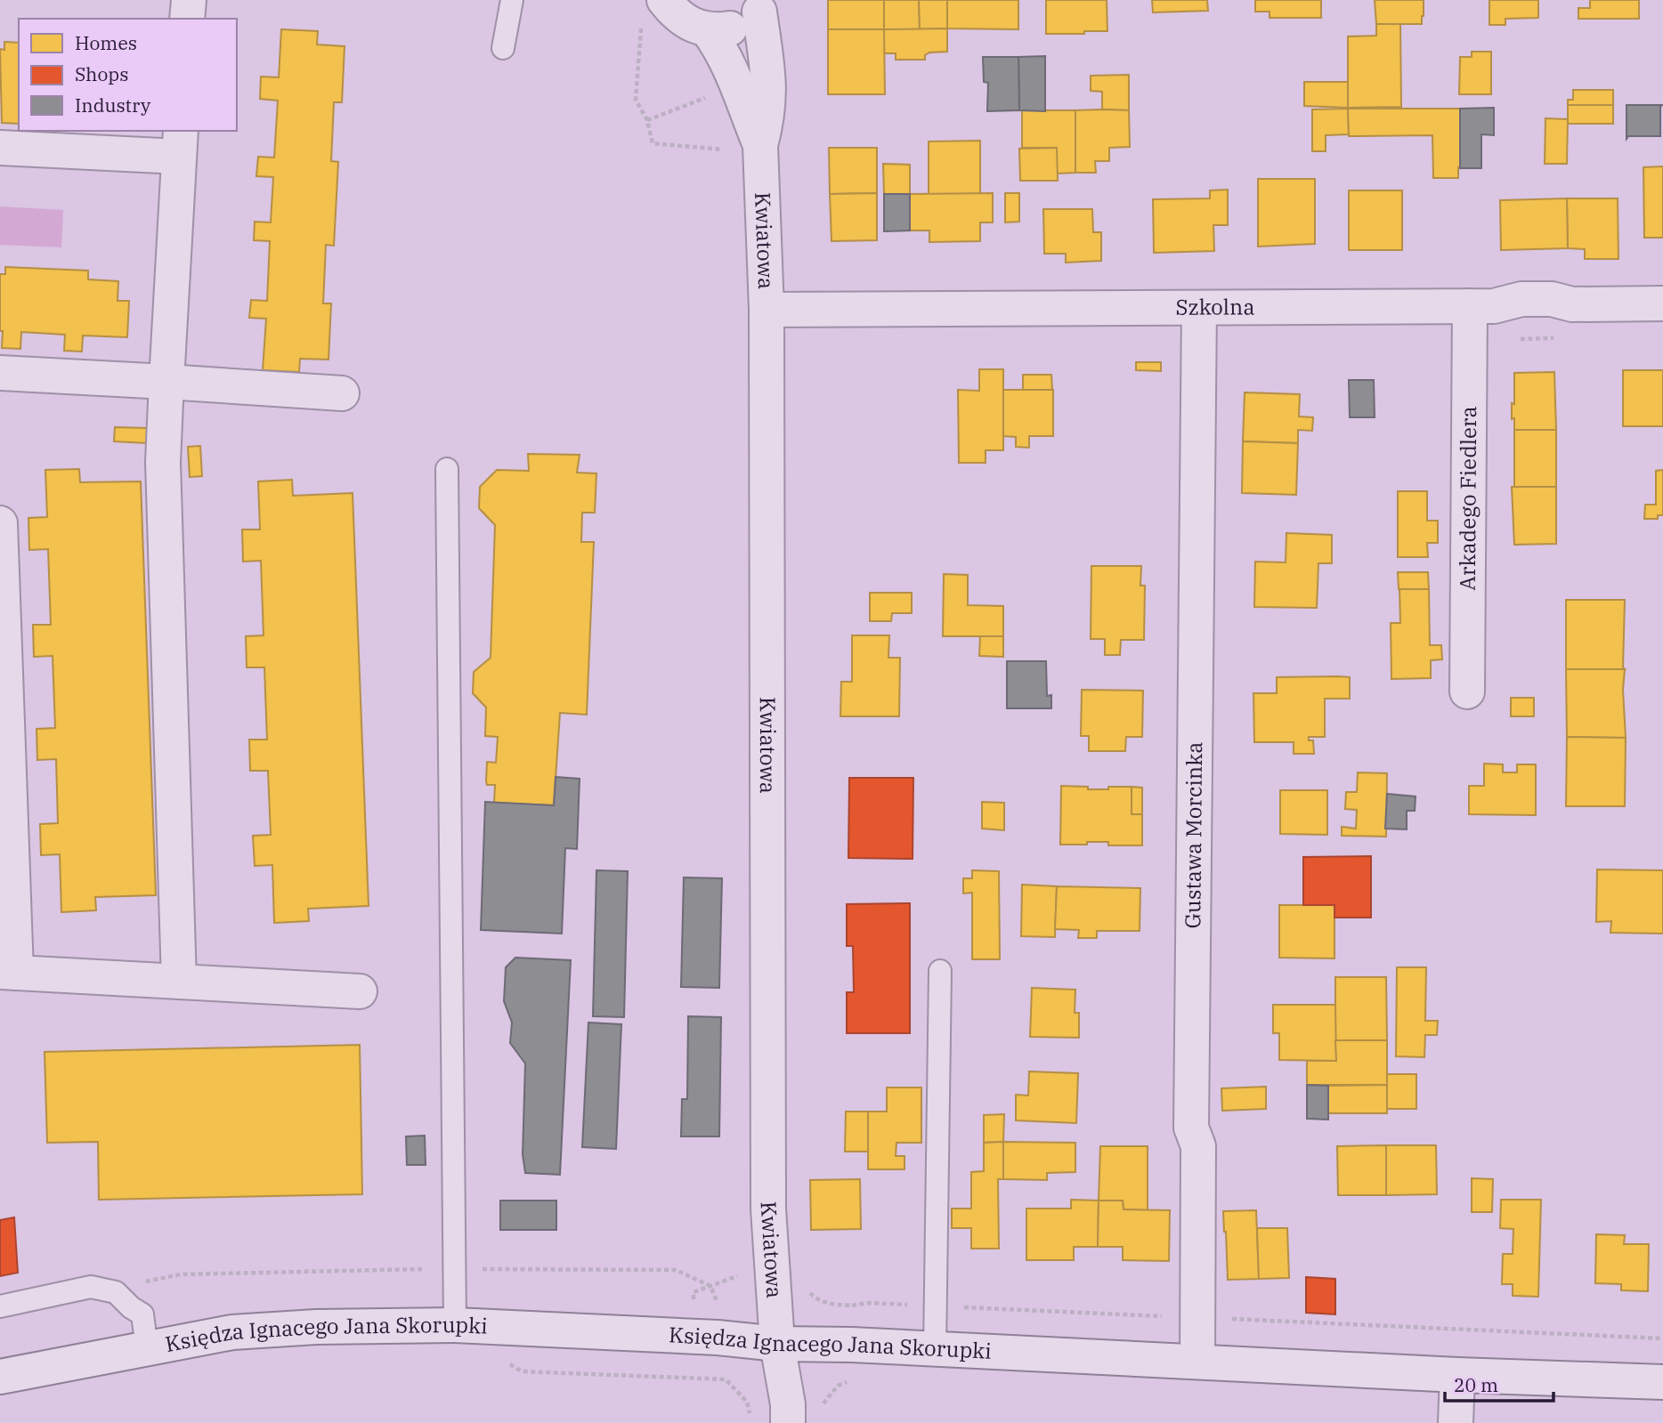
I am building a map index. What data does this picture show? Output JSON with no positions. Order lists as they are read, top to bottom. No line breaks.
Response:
{"streets":{"street":["Kwiatowa","Szkolna","Arkadego Fiedlera","Gustawa Morcinka","Księdza Ignacego Jana Skorupki"]},"crossings":[["Kwiatowa","Szkolna"],["Kwiatowa","Księdza Ignacego Jana Skorupki"],["Szkolna","Arkadego Fiedlera"],["Szkolna","Gustawa Morcinka"],["Gustawa Morcinka","Księdza Ignacego Jana Skorupki"]],"legend":["Homes","Shops","Industry"],"scale_bar":"20 m"}
